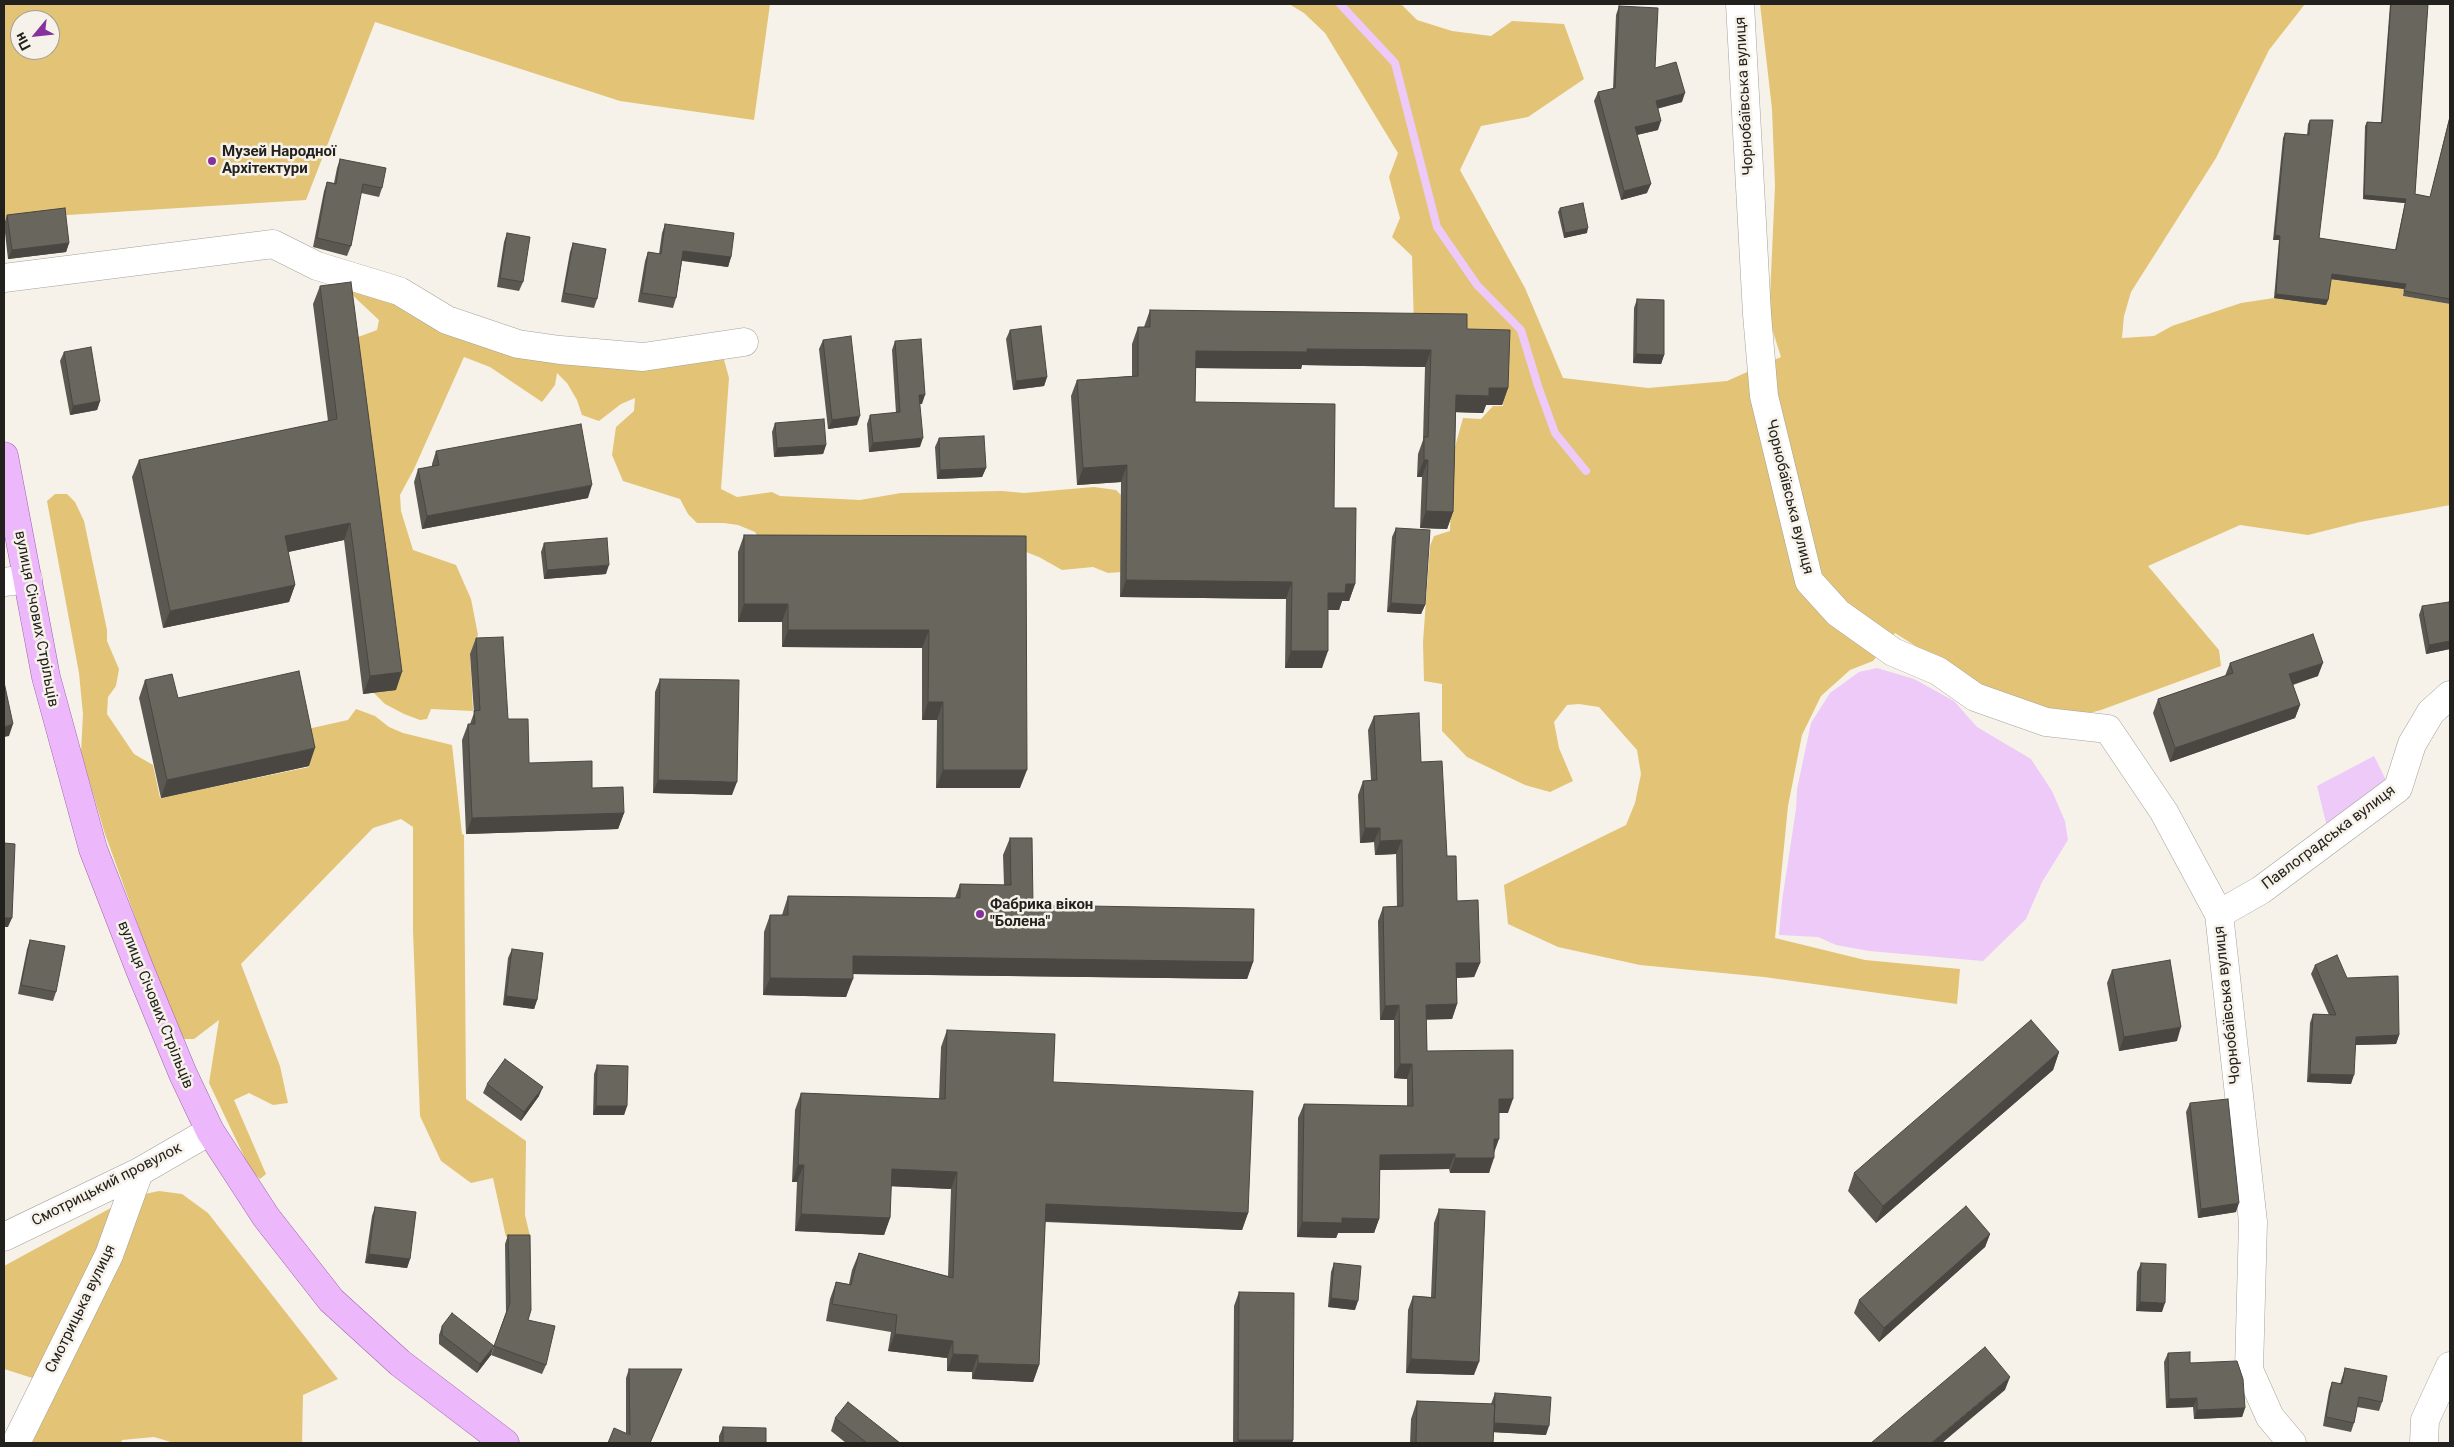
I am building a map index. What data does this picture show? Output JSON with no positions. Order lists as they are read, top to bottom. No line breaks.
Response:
{"streets":{"main road":["вулиця Січових Стрільців"],"street":["Чорнобаївська вулиця","Павлоградська вулиця","Смотрицький провулок","Смотрицька вулиця"]},"crossings":[["Чорнобаївська вулиця","Павлоградська вулиця"],["вулиця Січових Стрільців","Смотрицький провулок"],["Смотрицький провулок","Смотрицька вулиця"]],"places":["Музей Народної Архітектури","Фабрика вікон \"Болена\""],"north":"bottom left"}
